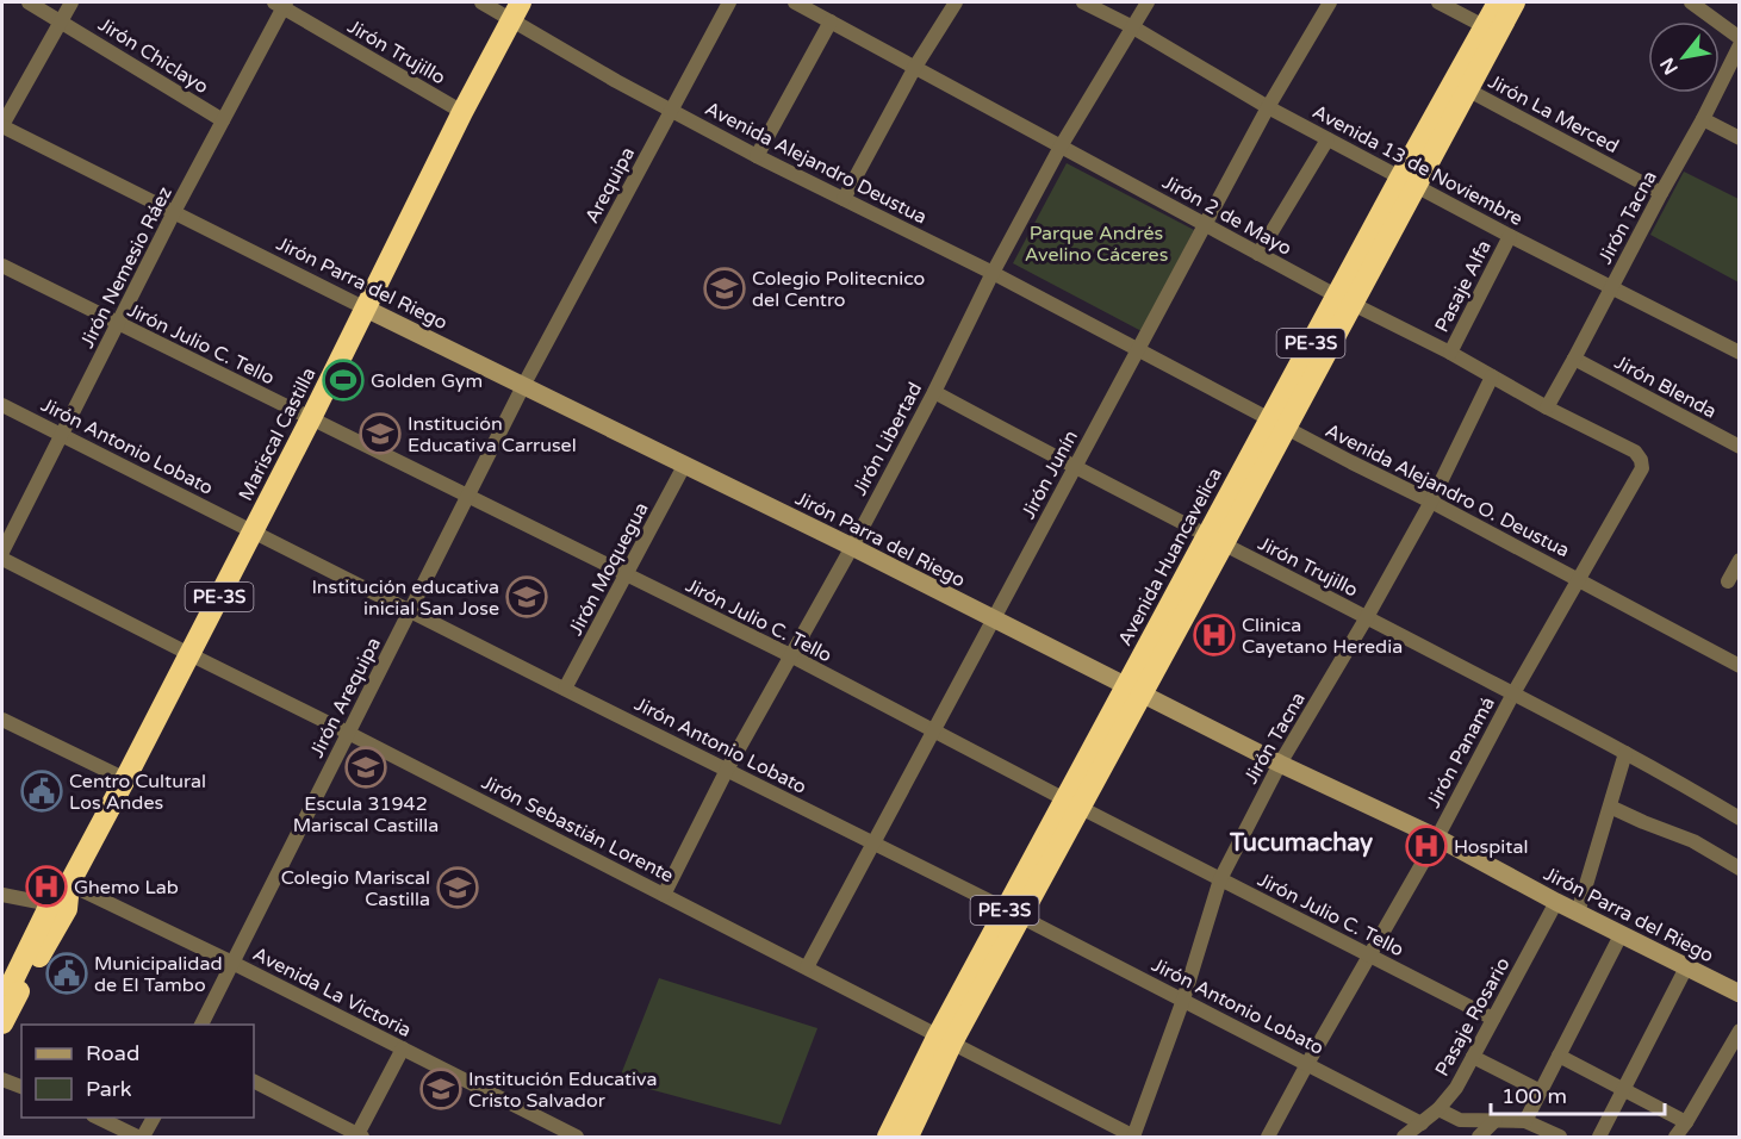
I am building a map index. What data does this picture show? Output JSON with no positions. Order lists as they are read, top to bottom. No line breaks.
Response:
{"streets":{"highway":["PE-3S","Mariscal Castilla","Avenida Huancavelica"],"street":["Jirón Trujillo","Jirón Chiclayo","Jirón La Merced","Avenida Alejandro Deustua","Avenida 13 de Noviembre","Arequipa","Jirón 2 de Mayo","Jirón Tacna","Jirón Nemesio Ráez","Jirón Parra del Riego","Pasaje Alfa","Jirón Julio C. Tello","Jirón Blenda","Jirón Libertad","Jirón Antonio Lobato","Jirón Junín","Avenida Alejandro O. Deustua","Jirón Moquegua","Jirón Arequipa","Jirón Panamá","Jirón Sebastián Lorente","Avenida La Victoria","Pasaje Rosario"]},"crossings":[["Jirón Trujillo","Jirón Tacna"],["Jirón Trujillo","Jirón Nemesio Ráez"],["Jirón Trujillo","Mariscal Castilla"],["Jirón Trujillo","Jirón Libertad"],["Jirón Trujillo","Jirón Junín"],["Jirón Trujillo","Avenida Huancavelica"],["Jirón Trujillo","Jirón Panamá"],["Jirón Chiclayo","Jirón Nemesio Ráez"],["Jirón La Merced","Jirón Tacna"],["Jirón La Merced","Avenida Huancavelica"],["Avenida Alejandro Deustua","Arequipa"],["Avenida Alejandro Deustua","Mariscal Castilla"],["Avenida Alejandro Deustua","Jirón Libertad"],["Avenida Alejandro Deustua","Jirón Junín"],["Avenida Alejandro Deustua","Avenida Alejandro O. Deustua"],["Avenida 13 de Noviembre","Jirón Tacna"],["Avenida 13 de Noviembre","Pasaje Alfa"],["Avenida 13 de Noviembre","Jirón Libertad"],["Avenida 13 de Noviembre","Jirón Junín"],["Avenida 13 de Noviembre","Avenida Huancavelica"],["Arequipa","Jirón Parra del Riego"],["Arequipa","Jirón Arequipa"],["Jirón 2 de Mayo","Jirón Tacna"],["Jirón 2 de Mayo","Pasaje Alfa"],["Jirón 2 de Mayo","Jirón Libertad"],["Jirón 2 de Mayo","Jirón Junín"],["Jirón 2 de Mayo","Avenida Huancavelica"],["Jirón 2 de Mayo","Jirón Panamá"],["Jirón Tacna","Jirón Parra del Riego"],["Jirón Tacna","Jirón Julio C. Tello"],["Jirón Tacna","Jirón Blenda"],["Jirón Tacna","Jirón Antonio Lobato"],["Jirón Tacna","Avenida Alejandro O. Deustua"],["Jirón Tacna","Jirón Sebastián Lorente"],["Jirón Nemesio Ráez","Jirón Parra del Riego"],["Jirón Nemesio Ráez","Jirón Julio C. Tello"],["Jirón Nemesio Ráez","Jirón Antonio Lobato"],["Jirón Parra del Riego","Mariscal Castilla"],["Jirón Parra del Riego","Jirón Libertad"],["Jirón Parra del Riego","Jirón Junín"],["Jirón Parra del Riego","Avenida Huancavelica"],["Jirón Parra del Riego","Jirón Moquegua"],["Jirón Parra del Riego","Jirón Arequipa"],["Jirón Parra del Riego","Jirón Panamá"],["Jirón Parra del Riego","Pasaje Rosario"],["Jirón Julio C. Tello","Mariscal Castilla"],["Jirón Julio C. Tello","Jirón Libertad"],["Jirón Julio C. Tello","Jirón Junín"],["Jirón Julio C. Tello","Avenida Huancavelica"],["Jirón Julio C. Tello","Jirón Moquegua"],["Jirón Julio C. Tello","Jirón Arequipa"],["Jirón Julio C. Tello","Jirón Panamá"],["Jirón Julio C. Tello","Pasaje Rosario"],["Mariscal Castilla","Jirón Antonio Lobato"],["Mariscal Castilla","Jirón Sebastián Lorente"],["Mariscal Castilla","Avenida La Victoria"],["Jirón Libertad","Jirón Antonio Lobato"],["Jirón Libertad","Jirón Sebastián Lorente"],["Jirón Antonio Lobato","Jirón Junín"],["Jirón Antonio Lobato","Avenida Huancavelica"],["Jirón Antonio Lobato","Jirón Moquegua"],["Jirón Antonio Lobato","Jirón Arequipa"],["Jirón Antonio Lobato","Jirón Panamá"],["Jirón Antonio Lobato","Pasaje Rosario"],["Jirón Junín","Avenida Alejandro O. Deustua"],["Jirón Junín","Jirón Sebastián Lorente"],["Avenida Alejandro O. Deustua","Avenida Huancavelica"],["Avenida Alejandro O. Deustua","Jirón Panamá"],["Avenida Huancavelica","Jirón Sebastián Lorente"],["Jirón Arequipa","Jirón Sebastián Lorente"],["Jirón Arequipa","Avenida La Victoria"]],"districts":["Tucumachay"],"parks":["Parque Andrés Avelino Cáceres"],"places":{"school or university":["Colegio Politecnico del Centro","Institución Educativa Carrusel","Institución educativa inicial San Jose","Escula 31942 Mariscal Castilla","Colegio Mariscal Castilla","Institución Educativa Cristo Salvador"],"sports":["Golden Gym"],"hospital":["Clinica Cayetano Heredia","Hospital","Ghemo Lab"],"public building":["Centro Cultural Los Andes","Municipalidad de El Tambo"]},"legend":["Road","Park"],"scale_bar":"100 m","north":"bottom left"}
